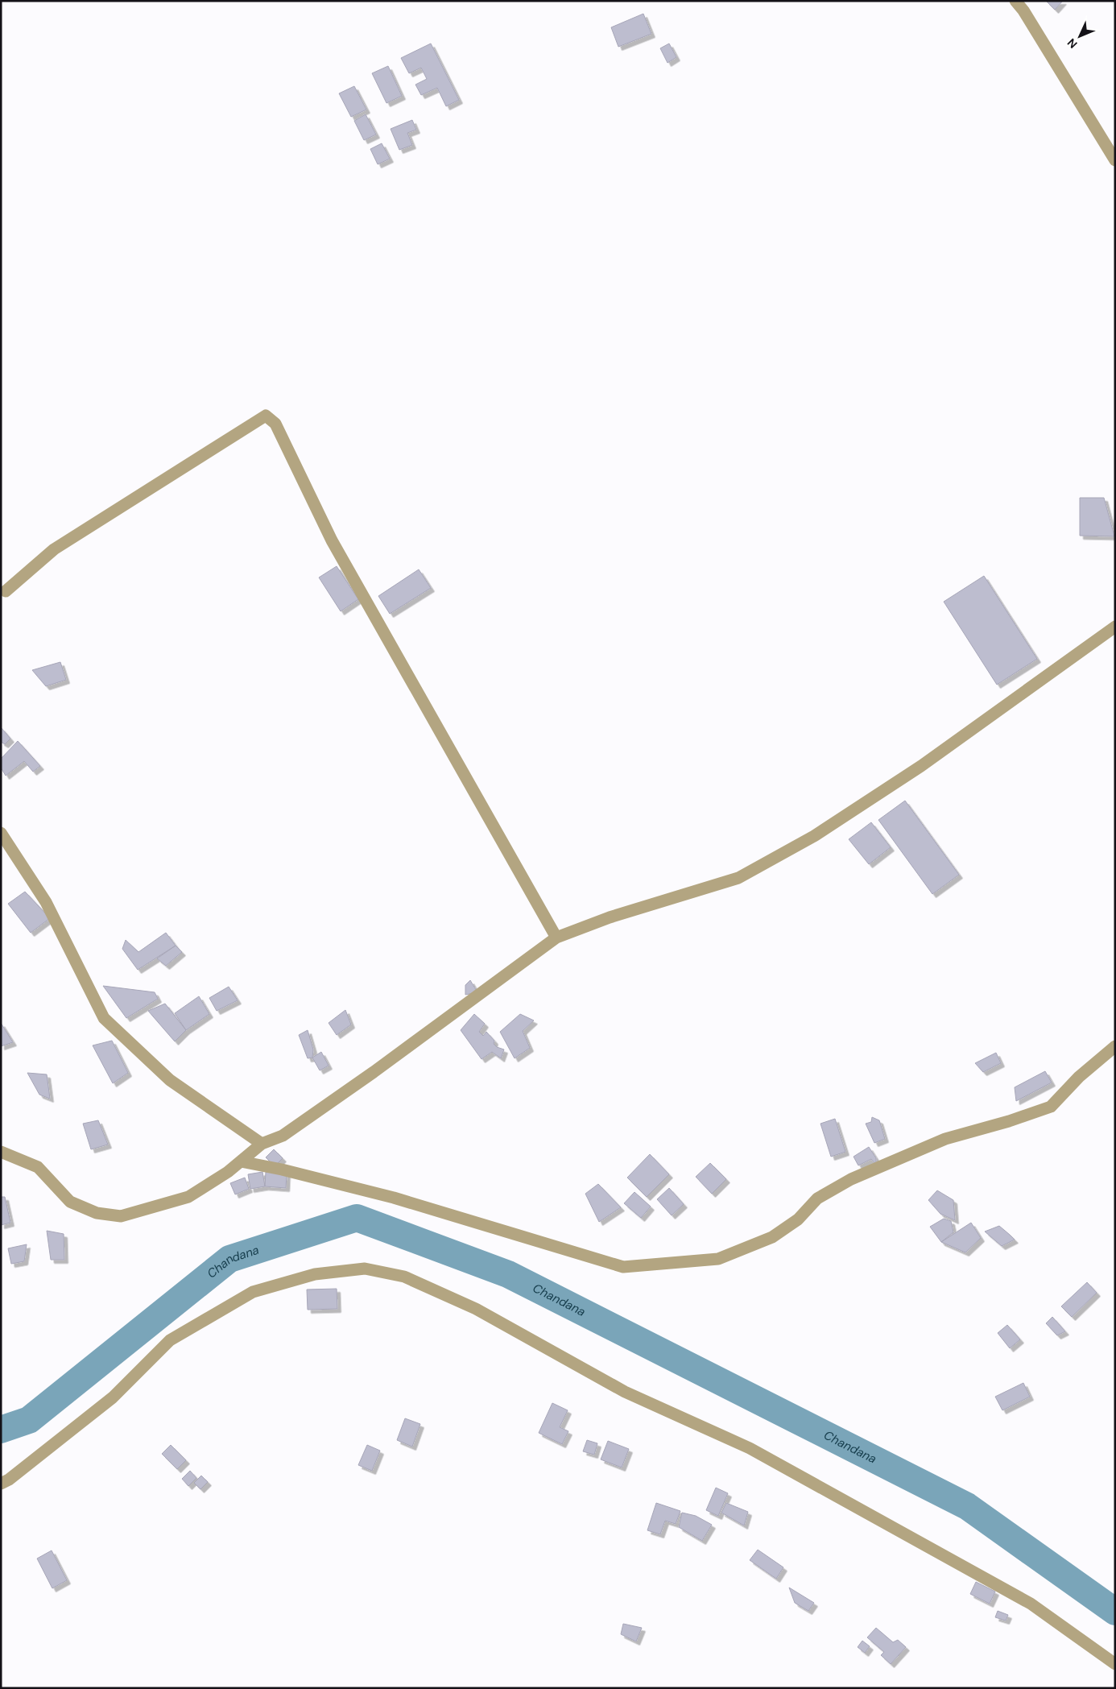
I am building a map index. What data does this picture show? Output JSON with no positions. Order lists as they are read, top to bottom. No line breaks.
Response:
{"water":["Chandana"],"north":"bottom left"}
